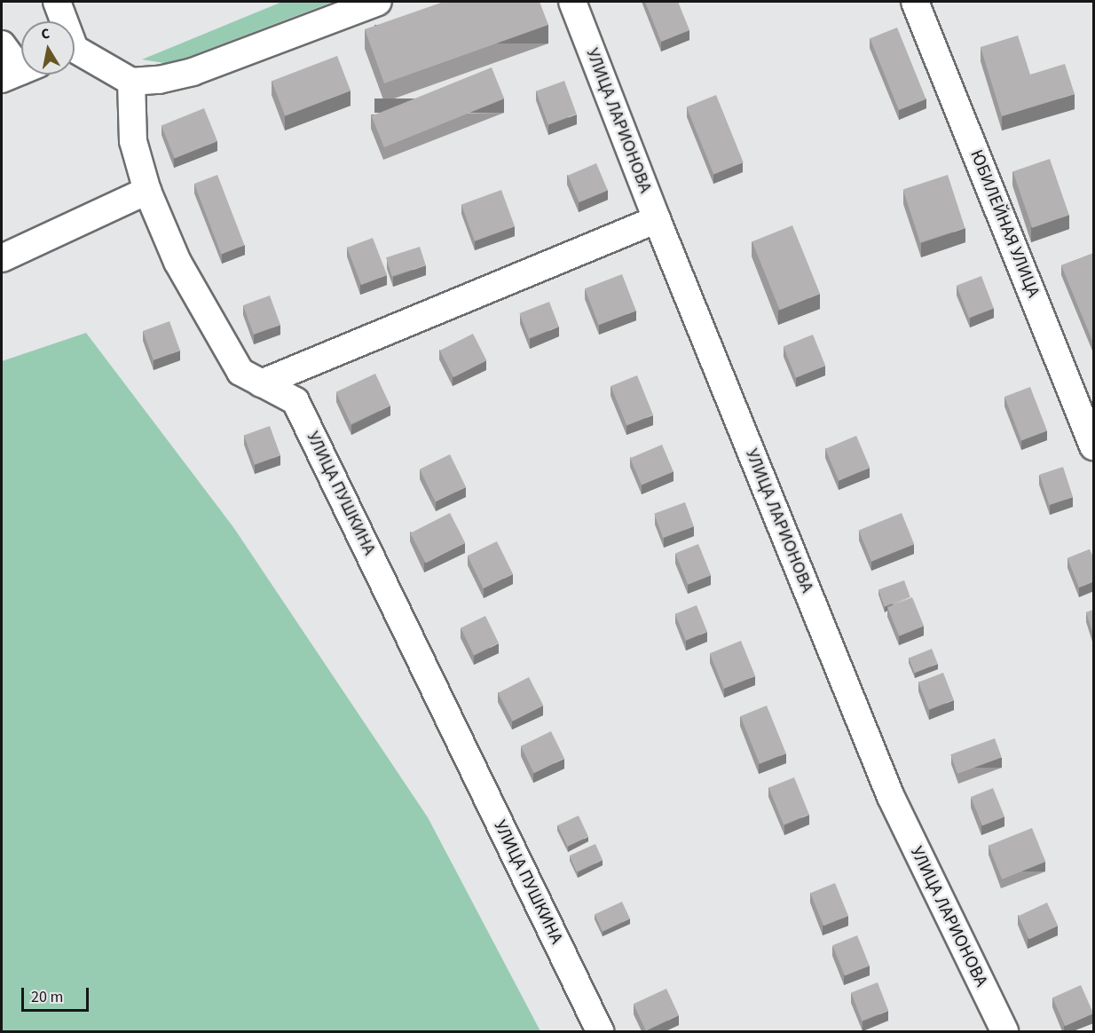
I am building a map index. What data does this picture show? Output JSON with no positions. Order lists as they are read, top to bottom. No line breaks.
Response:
{"streets":{"street":["УЛИЦА ЛАРИОНОВА","ЮБИЛЕЙНАЯ УЛИЦА","УЛИЦА ПУШКИНА"]},"scale_bar":"20 m","north":"top"}
